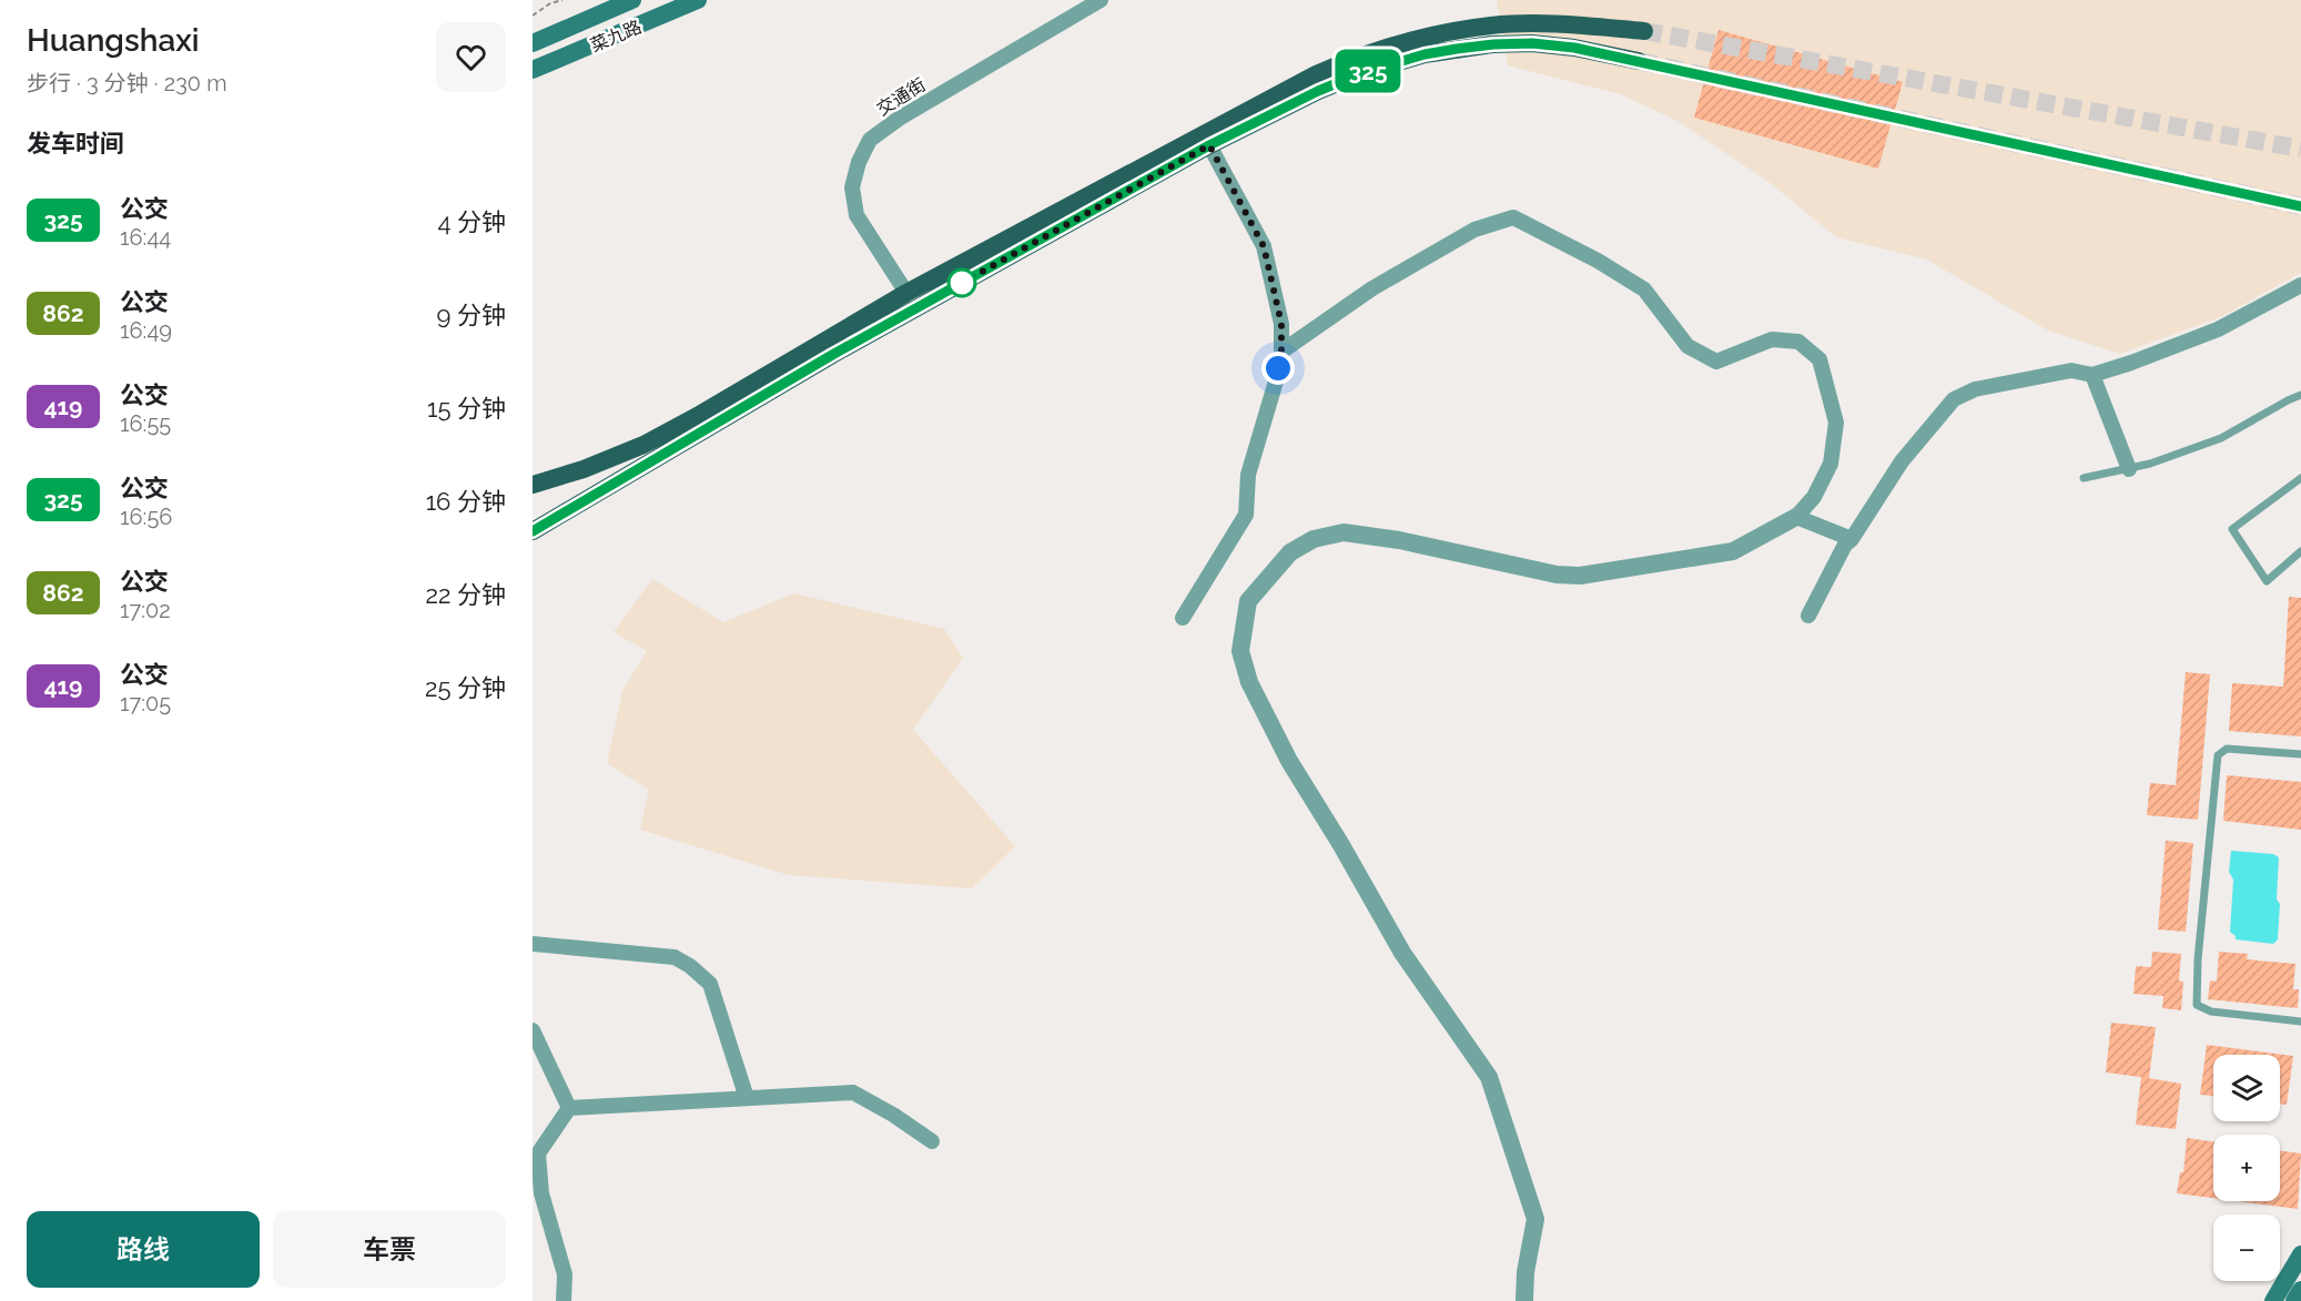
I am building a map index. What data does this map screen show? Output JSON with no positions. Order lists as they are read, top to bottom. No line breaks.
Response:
{"streets":{"main road":["菜九路"],"street":["交通街"]},"lines":["bus line 325"],"page":{"heading":[["Huangshaxi","步行 · 3 分钟 · 230 m"],"发车时间"],"on_map":"325","list":[{"mark":"325","name":"公交","note":"16:44","value":"4 分钟"},{"mark":"862","name":"公交","note":"16:49","value":"9 分钟"},{"mark":"419","name":"公交","note":"16:55","value":"15 分钟"},{"mark":"325","name":"公交","note":"16:56","value":"16 分钟"},{"mark":"862","name":"公交","note":"17:02","value":"22 分钟"},{"mark":"419","name":"公交","note":"17:05","value":"25 分钟"}],"map_buttons":["+","−"],"buttons":["路线","车票"]}}
